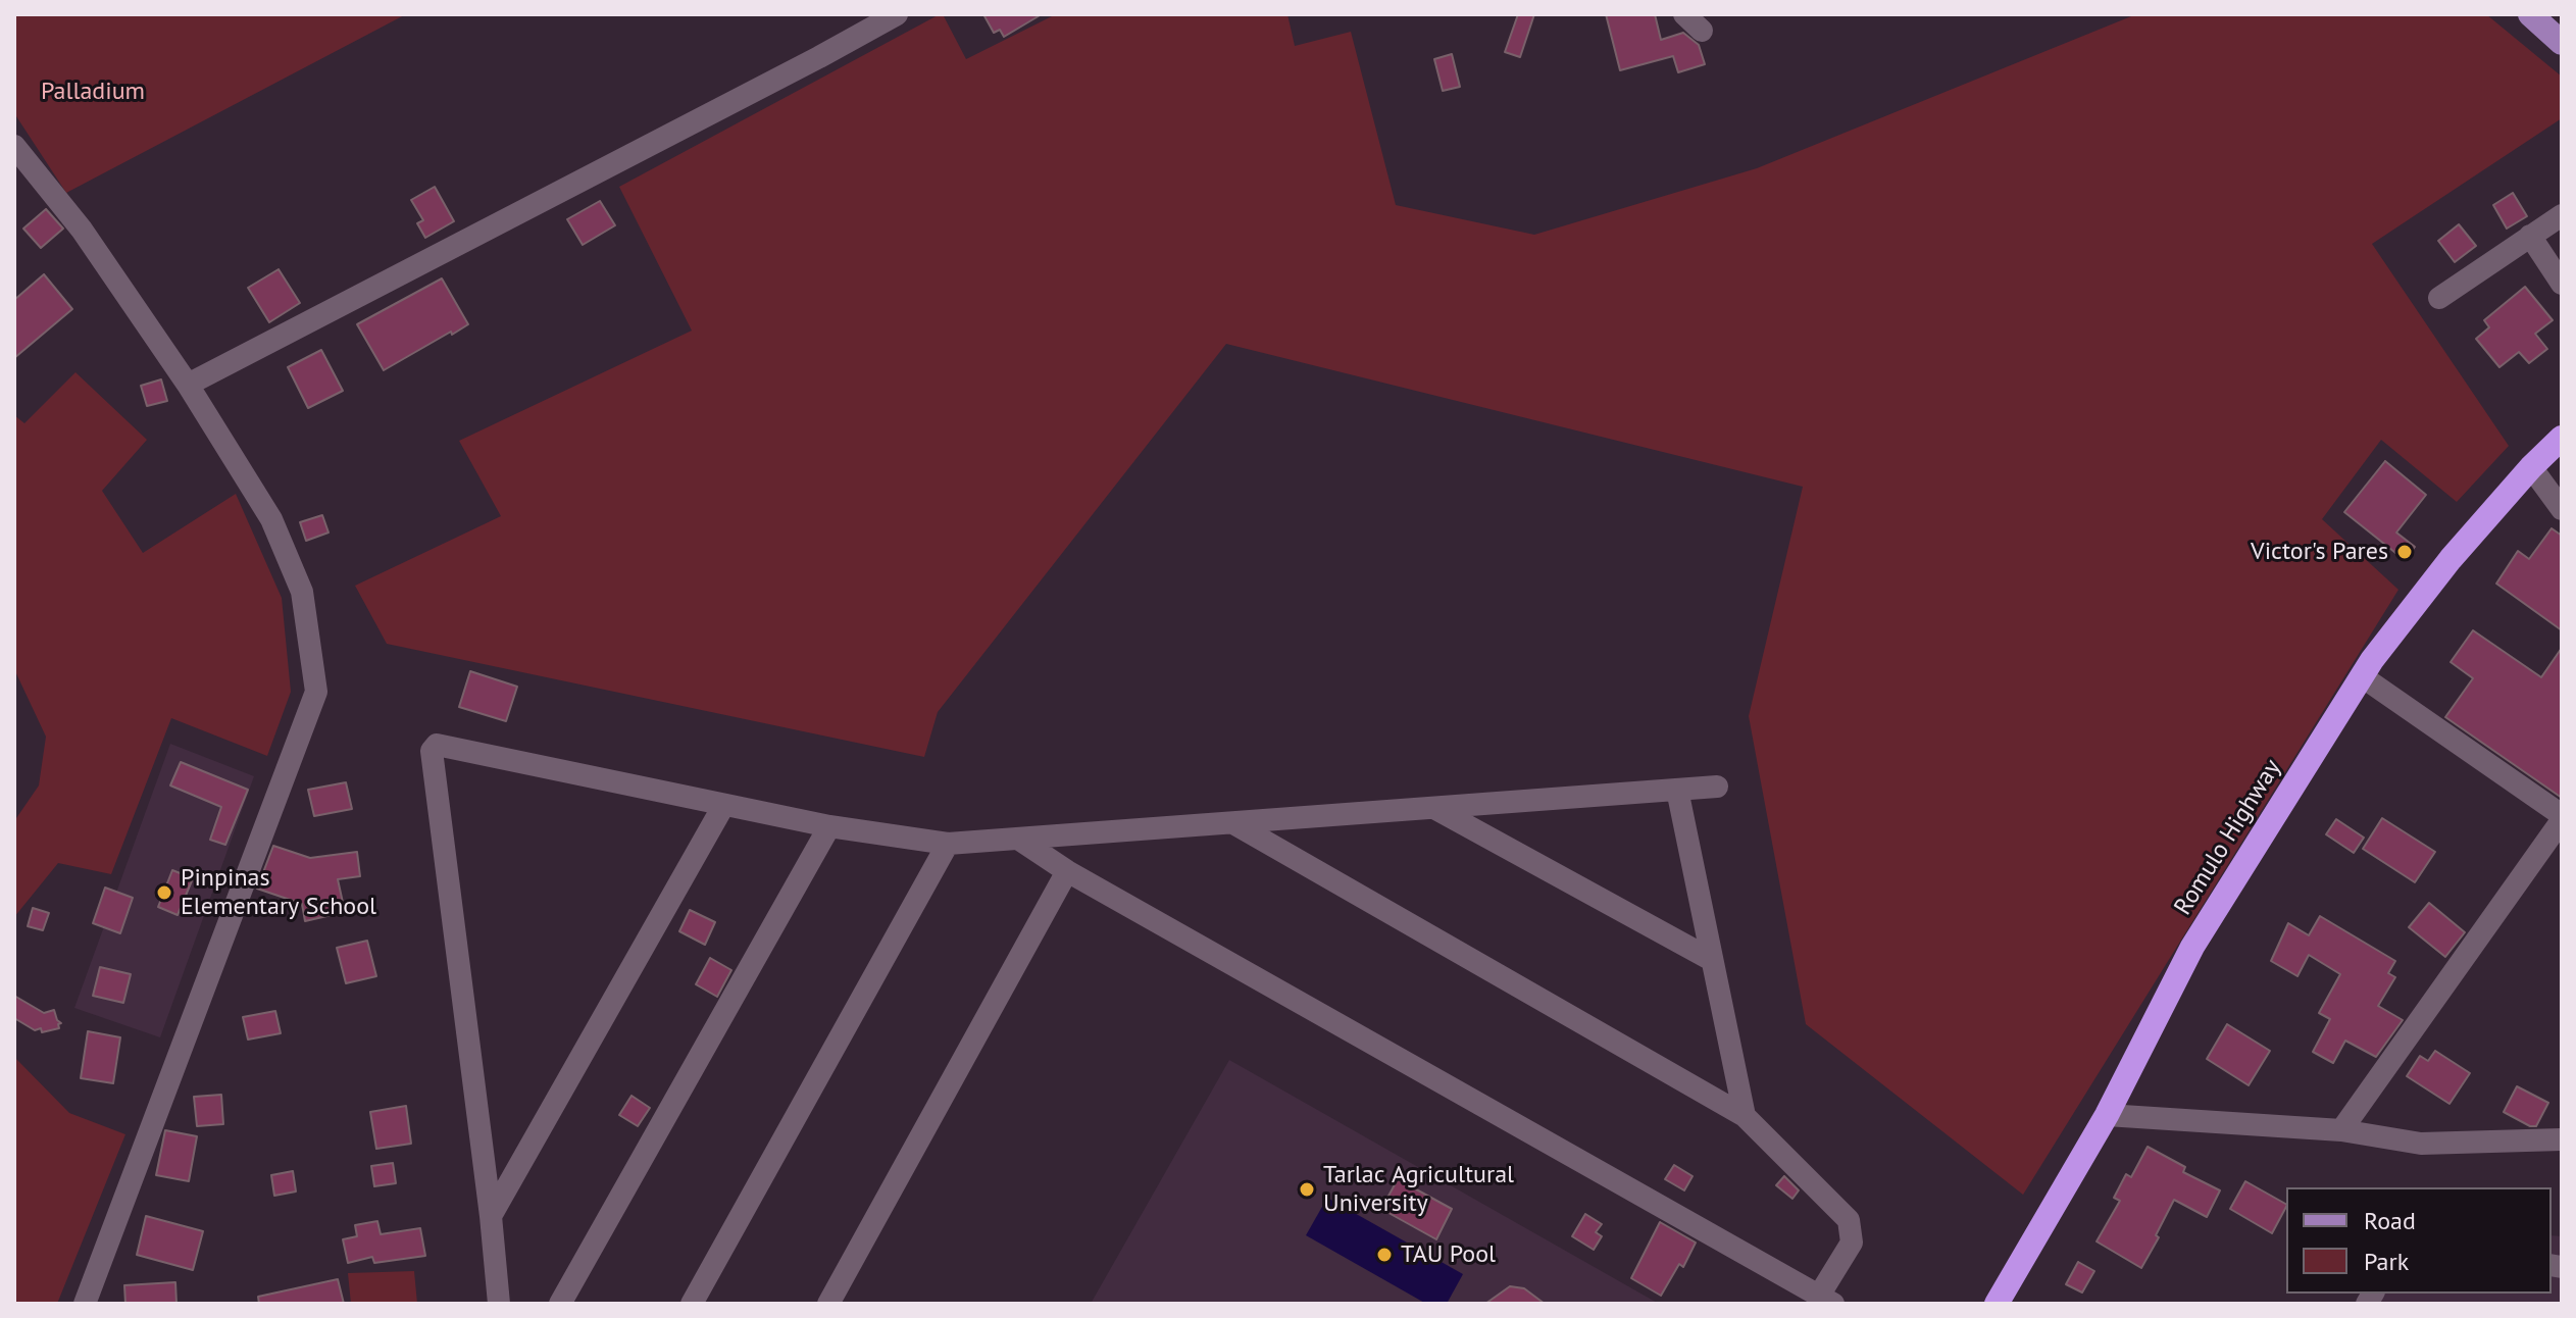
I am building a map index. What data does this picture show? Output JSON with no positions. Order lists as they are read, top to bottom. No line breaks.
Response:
{"streets":{"highway":["Romulo Highway"]},"parks":["Palladium"],"places":["Victor's Pares","Pinpinas Elementary School","Tarlac Agricultural University","TAU Pool"],"legend":["Road","Park"]}
